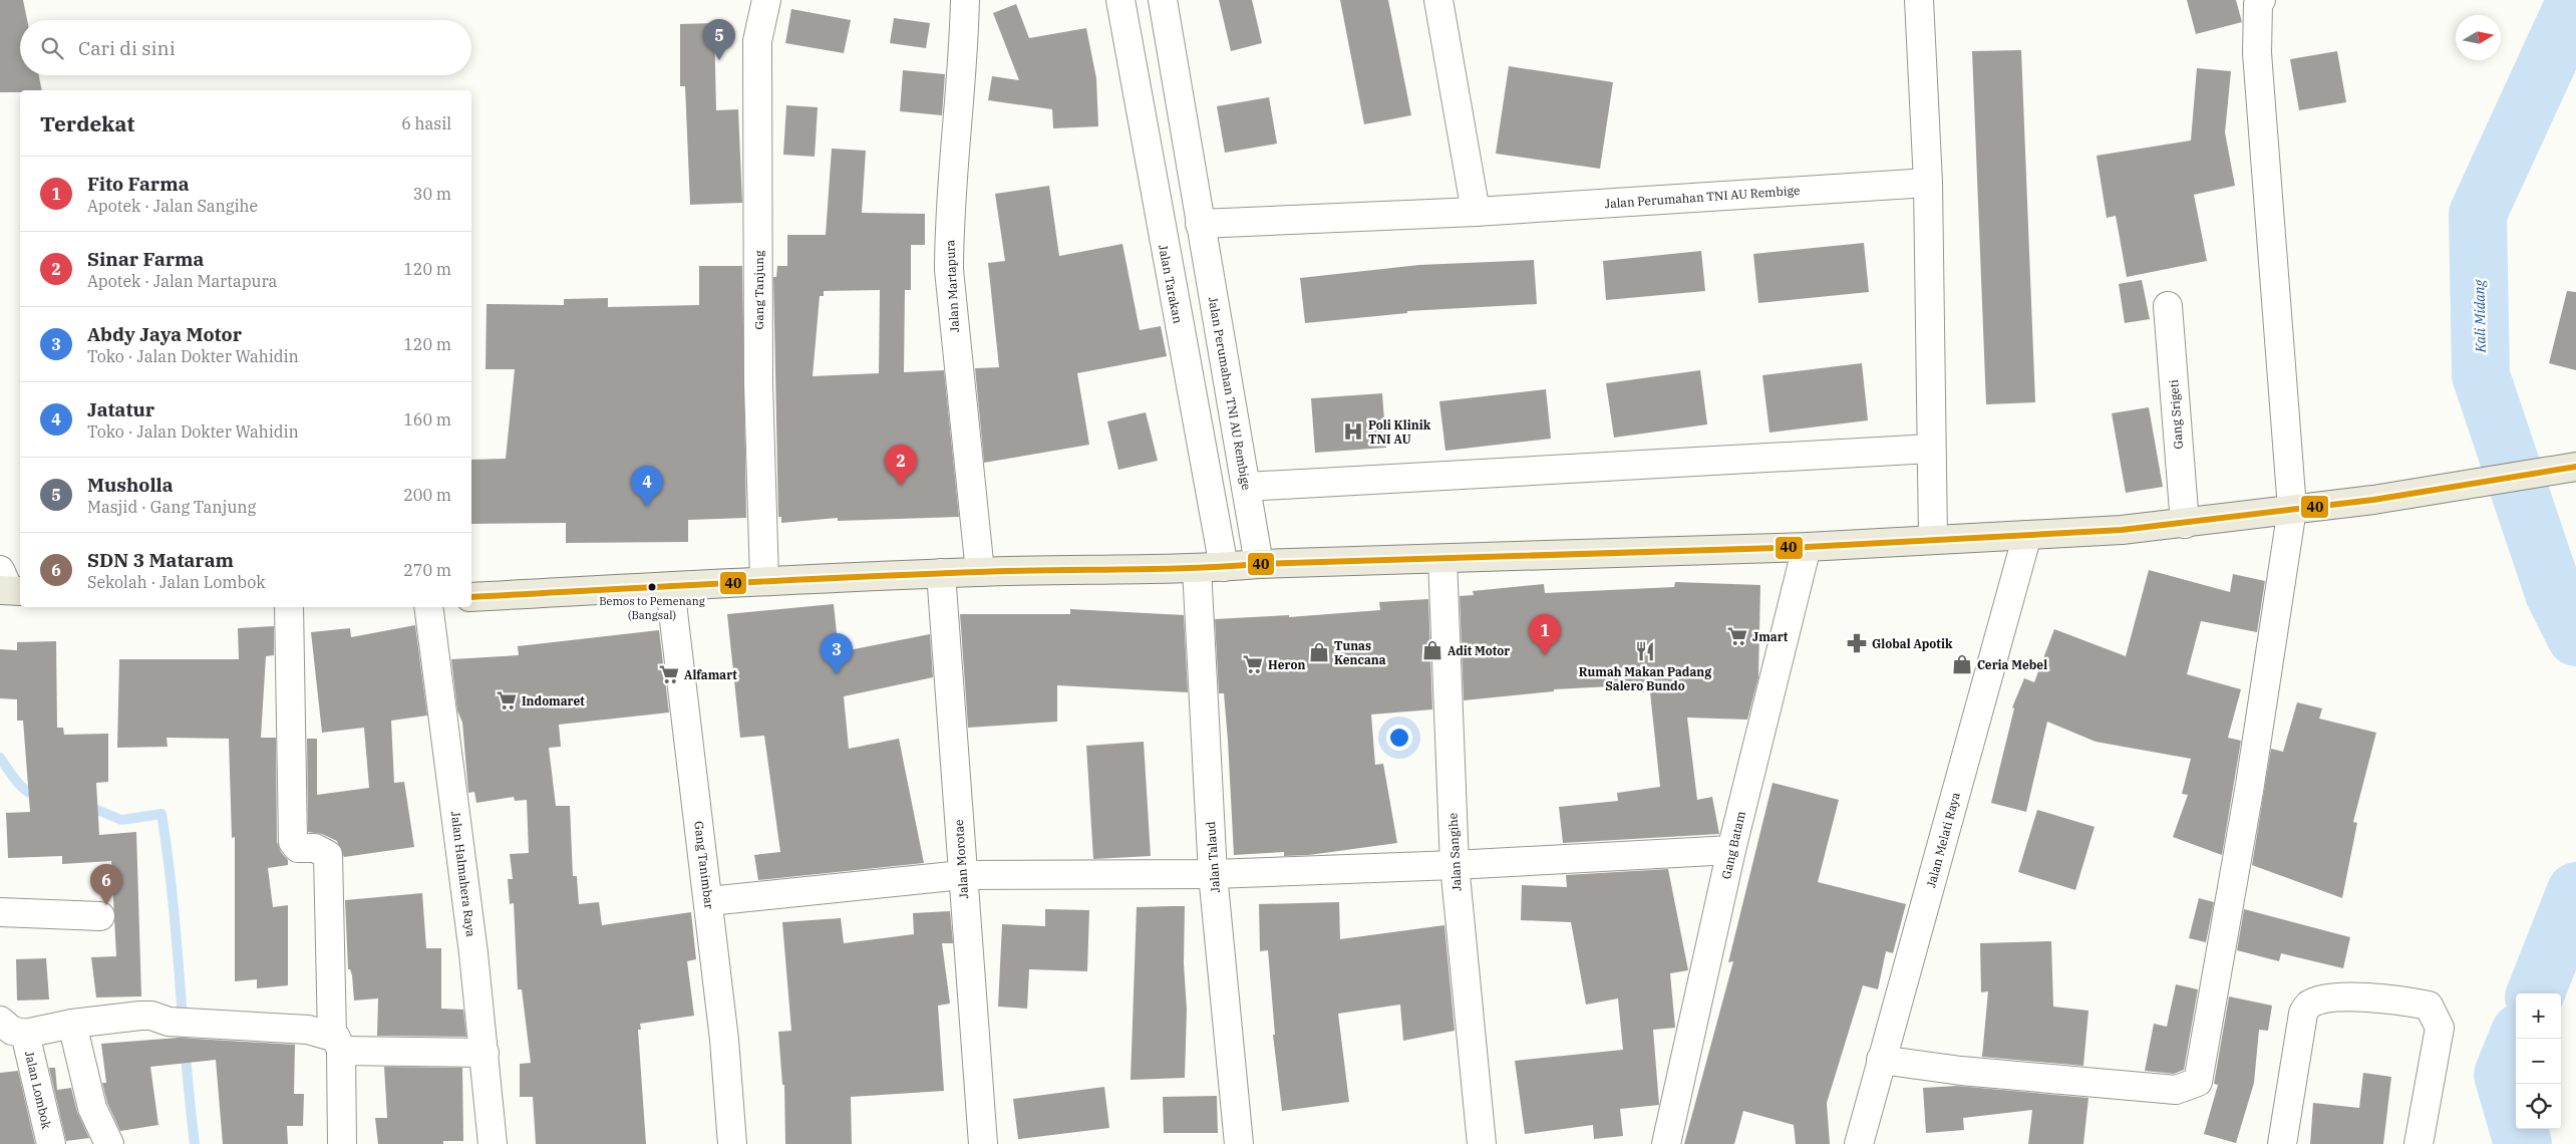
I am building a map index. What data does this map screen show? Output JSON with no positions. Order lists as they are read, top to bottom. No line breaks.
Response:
{"streets":{"street":["Jalan Perumahan TNI AU Rembige","Jalan Tarakan","Jalan Martapura","Gang Tanjung","Gang Srigeti","Jalan Melati Raya","Gang Batam","Jalan Sangihe","Jalan Talaud","Jalan Morotae","Gang Tanimbar","Jalan Halmahera Raya","Jalan Lombok"]},"water":["Kali Midang"],"places":{"hospital":["Poli Klinik TNI AU"],"other":["Bemos to Pemenang (Bangsal)"],"supermarket":["Jmart","Heron","Alfamart","Indomaret"],"pharmacy":["Global Apotik"],"shop":["Adit Motor","Tunas Kencana","Ceria Mebel"],"restaurant":["Rumah Makan Padang Salero Bundo"]},"lines":["transit line 40"],"north":"right","page":{"pins":["5","2","4","1","3","6"],"search":"Cari di sini","heading":["Terdekat","6 hasil"],"list":[{"mark":"1","name":"Fito Farma","note":"Apotek · Jalan Sangihe","value":"30 m"},{"mark":"2","name":"Sinar Farma","note":"Apotek · Jalan Martapura","value":"120 m"},{"mark":"3","name":"Abdy Jaya Motor","note":"Toko · Jalan Dokter Wahidin","value":"120 m"},{"mark":"4","name":"Jatatur","note":"Toko · Jalan Dokter Wahidin","value":"160 m"},{"mark":"5","name":"Musholla","note":"Masjid · Gang Tanjung","value":"200 m"},{"mark":"6","name":"SDN 3 Mataram","note":"Sekolah · Jalan Lombok","value":"270 m"}],"map_buttons":["+","−"]}}
